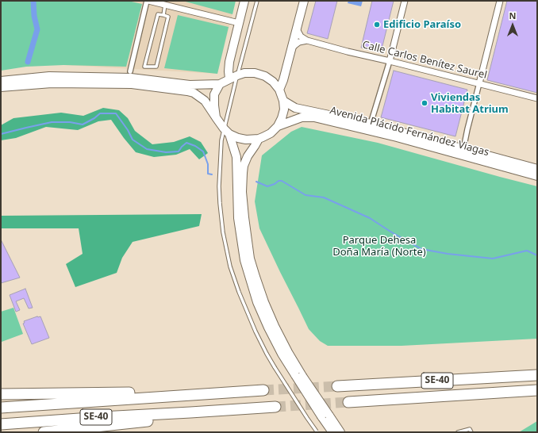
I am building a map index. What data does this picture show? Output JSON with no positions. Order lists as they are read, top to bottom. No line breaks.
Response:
{"streets":{"highway":["SE-40"],"main road":["Avenida Plácido Fernández Viagas"],"street":["Calle Carlos Benítez Saurel"]},"parks":["Parque Dehesa Doña María (Norte)"],"places":["Edificio Paraíso","Viviendas Habitat Atrium"],"north":"top"}
